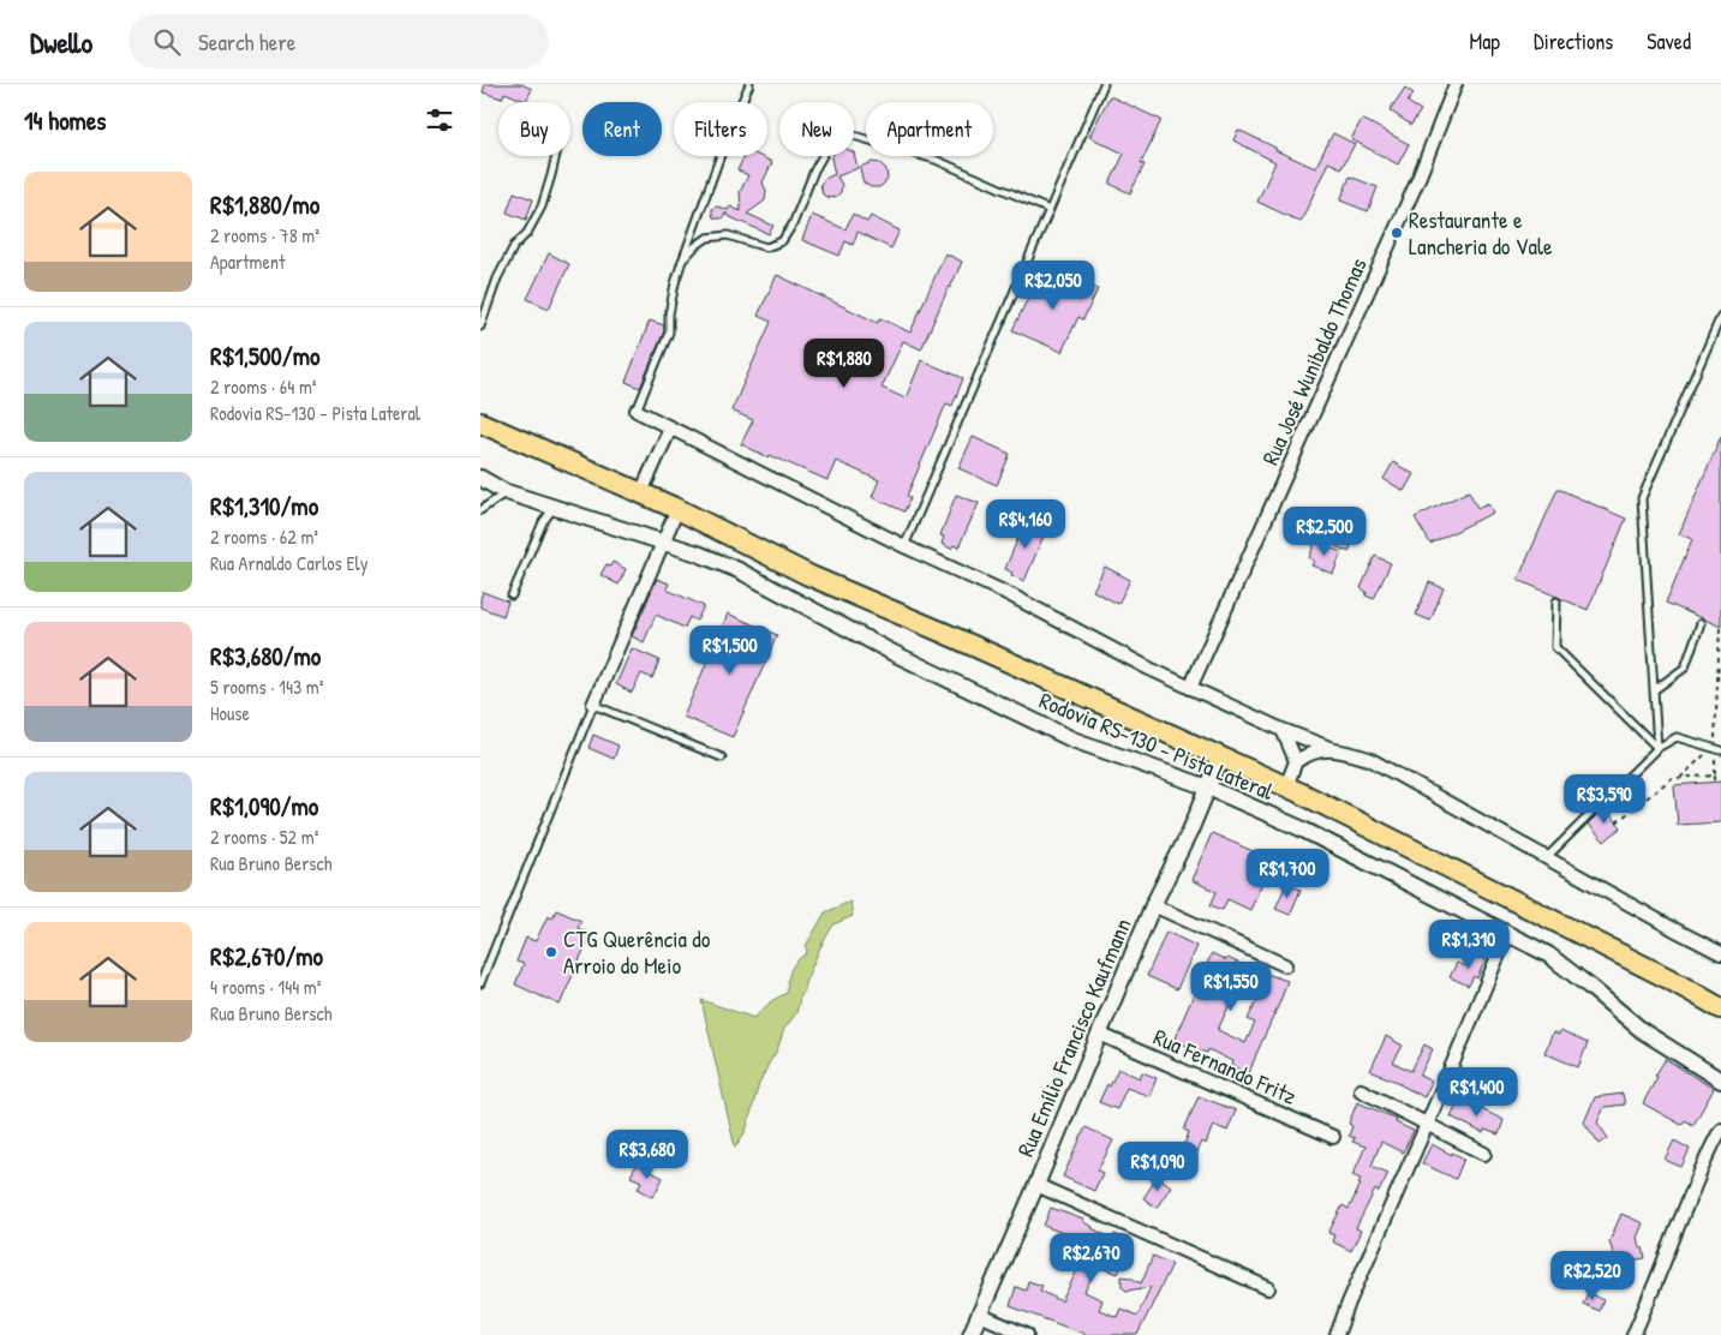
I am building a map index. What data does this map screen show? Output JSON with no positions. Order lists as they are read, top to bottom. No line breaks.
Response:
{"streets":{"street":["Rua José Wunibaldo Thomas","Rodovia RS-130 - Pista Lateral","Rua Emílio Francisco Kaufmann","Rua Fernando Fritz"]},"crossings":[["Rodovia RS-130 - Pista Lateral","Rua Emílio Francisco Kaufmann"],["Rua Emílio Francisco Kaufmann","Rua Fernando Fritz"]],"places":["Restaurante e Lancheria do Vale","CTG Querência do Arroio do Meio"],"page":{"header":"Dwello","search":"Search here","nav":["Map","Directions","Saved"],"heading":"14 homes","chip":["Buy","Rent","Filters","New","Apartment"],"list":[{"name":"R$1,880/mo","note":"2 rooms · 78 m² · Apartment"},{"name":"R$1,500/mo","note":"2 rooms · 64 m² · Rodovia RS-130 - Pista Lateral"},{"name":"R$1,310/mo","note":"2 rooms · 62 m² · Rua Arnaldo Carlos Ely"},{"name":"R$3,680/mo","note":"5 rooms · 143 m² · House"},{"name":"R$1,090/mo","note":"2 rooms · 52 m² · Rua Bruno Bersch"},{"name":"R$2,670/mo","note":"4 rooms · 144 m² · Rua Bruno Bersch"}],"price":["R$2,050","R$1,880","R$4,160","R$2,500","R$1,500","R$3,590","R$1,700","R$1,310","R$1,550","R$1,400","R$3,680","R$1,090","R$2,670","R$2,520"]}}
